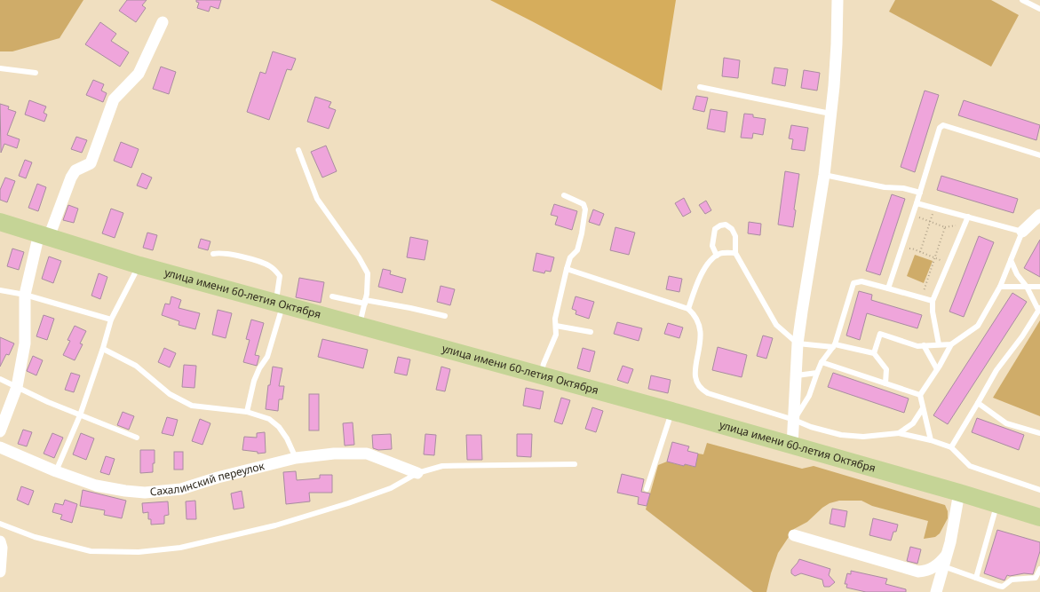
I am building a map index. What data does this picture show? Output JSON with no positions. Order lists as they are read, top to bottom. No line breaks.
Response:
{"streets":{"main road":["улица имени 60-летия Октября"],"street":["Сахалинский переулок"]}}
